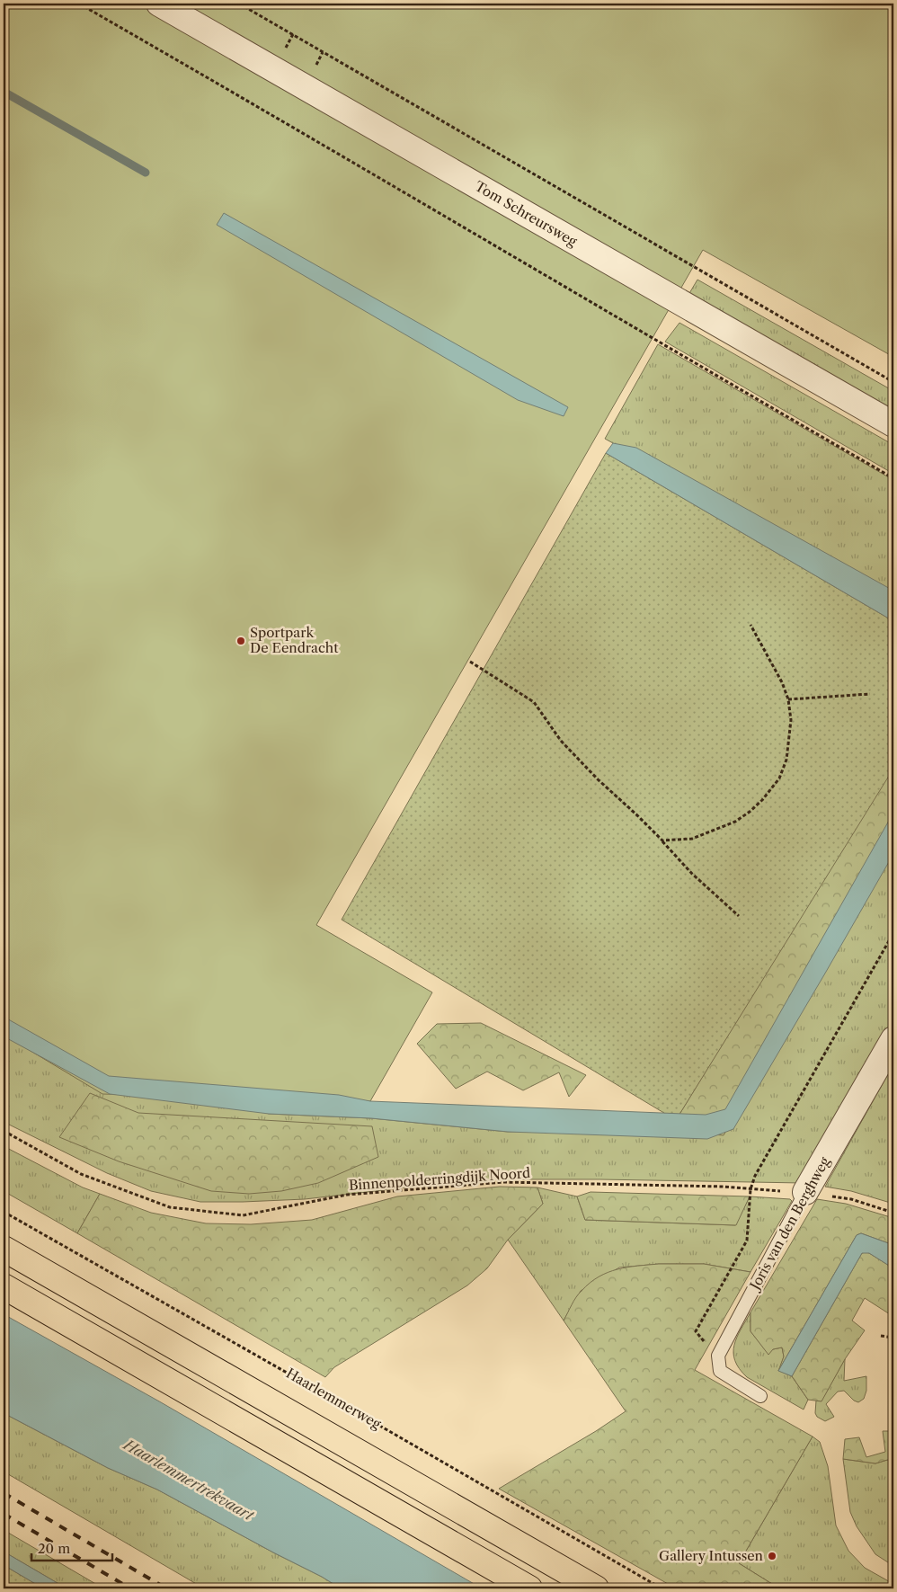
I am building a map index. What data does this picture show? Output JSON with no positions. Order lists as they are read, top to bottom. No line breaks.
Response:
{"streets":{"street":["Tom Schreursweg","Joris van den Berghweg"],"path":["Binnenpolderringdijk Noord","Haarlemmerweg"]},"crossings":[["Binnenpolderringdijk Noord","Joris van den Berghweg"]],"water":["Haarlemmertrekvaart"],"places":["Sportpark De Eendracht","Gallery Intussen"],"scale_bar":"20 m"}
